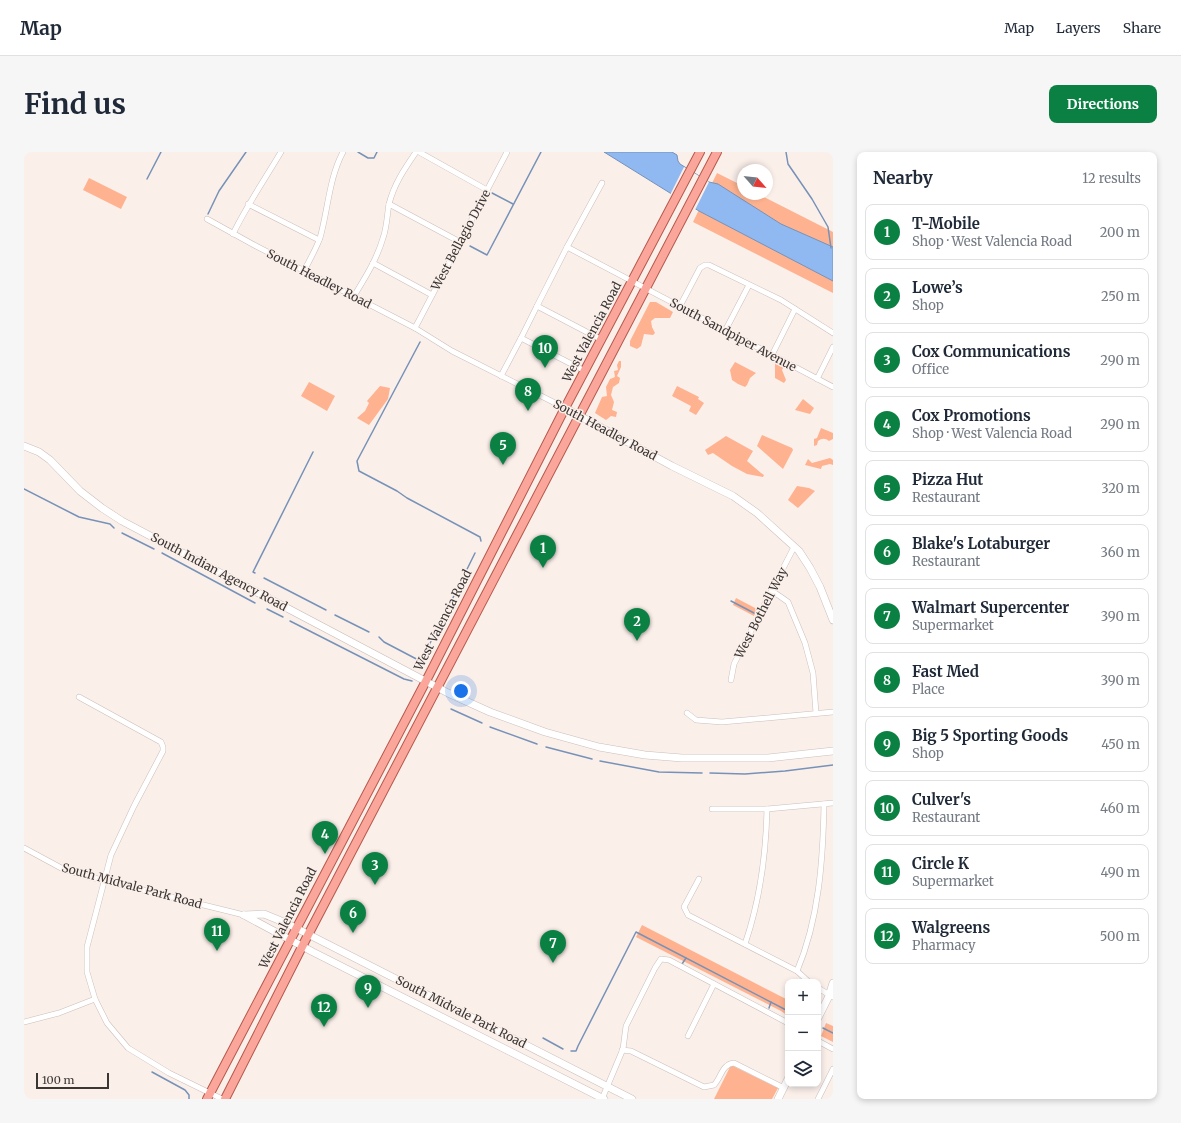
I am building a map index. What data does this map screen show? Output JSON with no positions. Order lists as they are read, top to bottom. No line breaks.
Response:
{"streets":{"main road":["West Valencia Road"],"street":["West Bellagio Drive","South Headley Road","South Sandpiper Avenue","South Indian Agency Road","West Bothell Way","South Midvale Park Road"]},"crossings":[["West Bellagio Drive","South Headley Road"],["South Headley Road","West Valencia Road"],["South Headley Road","West Bothell Way"],["West Valencia Road","South Sandpiper Avenue"],["West Valencia Road","South Indian Agency Road"],["West Valencia Road","South Midvale Park Road"]],"scale_bar":"100 m","north":"bottom right","page":{"header":"Map","nav":["Map","Layers","Share"],"buttons":"Directions","title":"Find us","heading":["Nearby","12 results"],"list":[{"mark":"1","name":"T-Mobile","note":"Shop · West Valencia Road","value":"200 m"},{"mark":"2","name":"Lowe’s","note":"Shop","value":"250 m"},{"mark":"3","name":"Cox Communications","note":"Office","value":"290 m"},{"mark":"4","name":"Cox Promotions","note":"Shop · West Valencia Road","value":"290 m"},{"mark":"5","name":"Pizza Hut","note":"Restaurant","value":"320 m"},{"mark":"6","name":"Blake's Lotaburger","note":"Restaurant","value":"360 m"},{"mark":"7","name":"Walmart Supercenter","note":"Supermarket","value":"390 m"},{"mark":"8","name":"Fast Med","note":"Place","value":"390 m"},{"mark":"9","name":"Big 5 Sporting Goods","note":"Shop","value":"450 m"},{"mark":"10","name":"Culver's","note":"Restaurant","value":"460 m"},{"mark":"11","name":"Circle K","note":"Supermarket","value":"490 m"},{"mark":"12","name":"Walgreens","note":"Pharmacy","value":"500 m"}],"pins":["10","8","5","1","2","4","3","6","11","7","9","12"],"map_buttons":["+","−"],"scale":"100 m"}}
